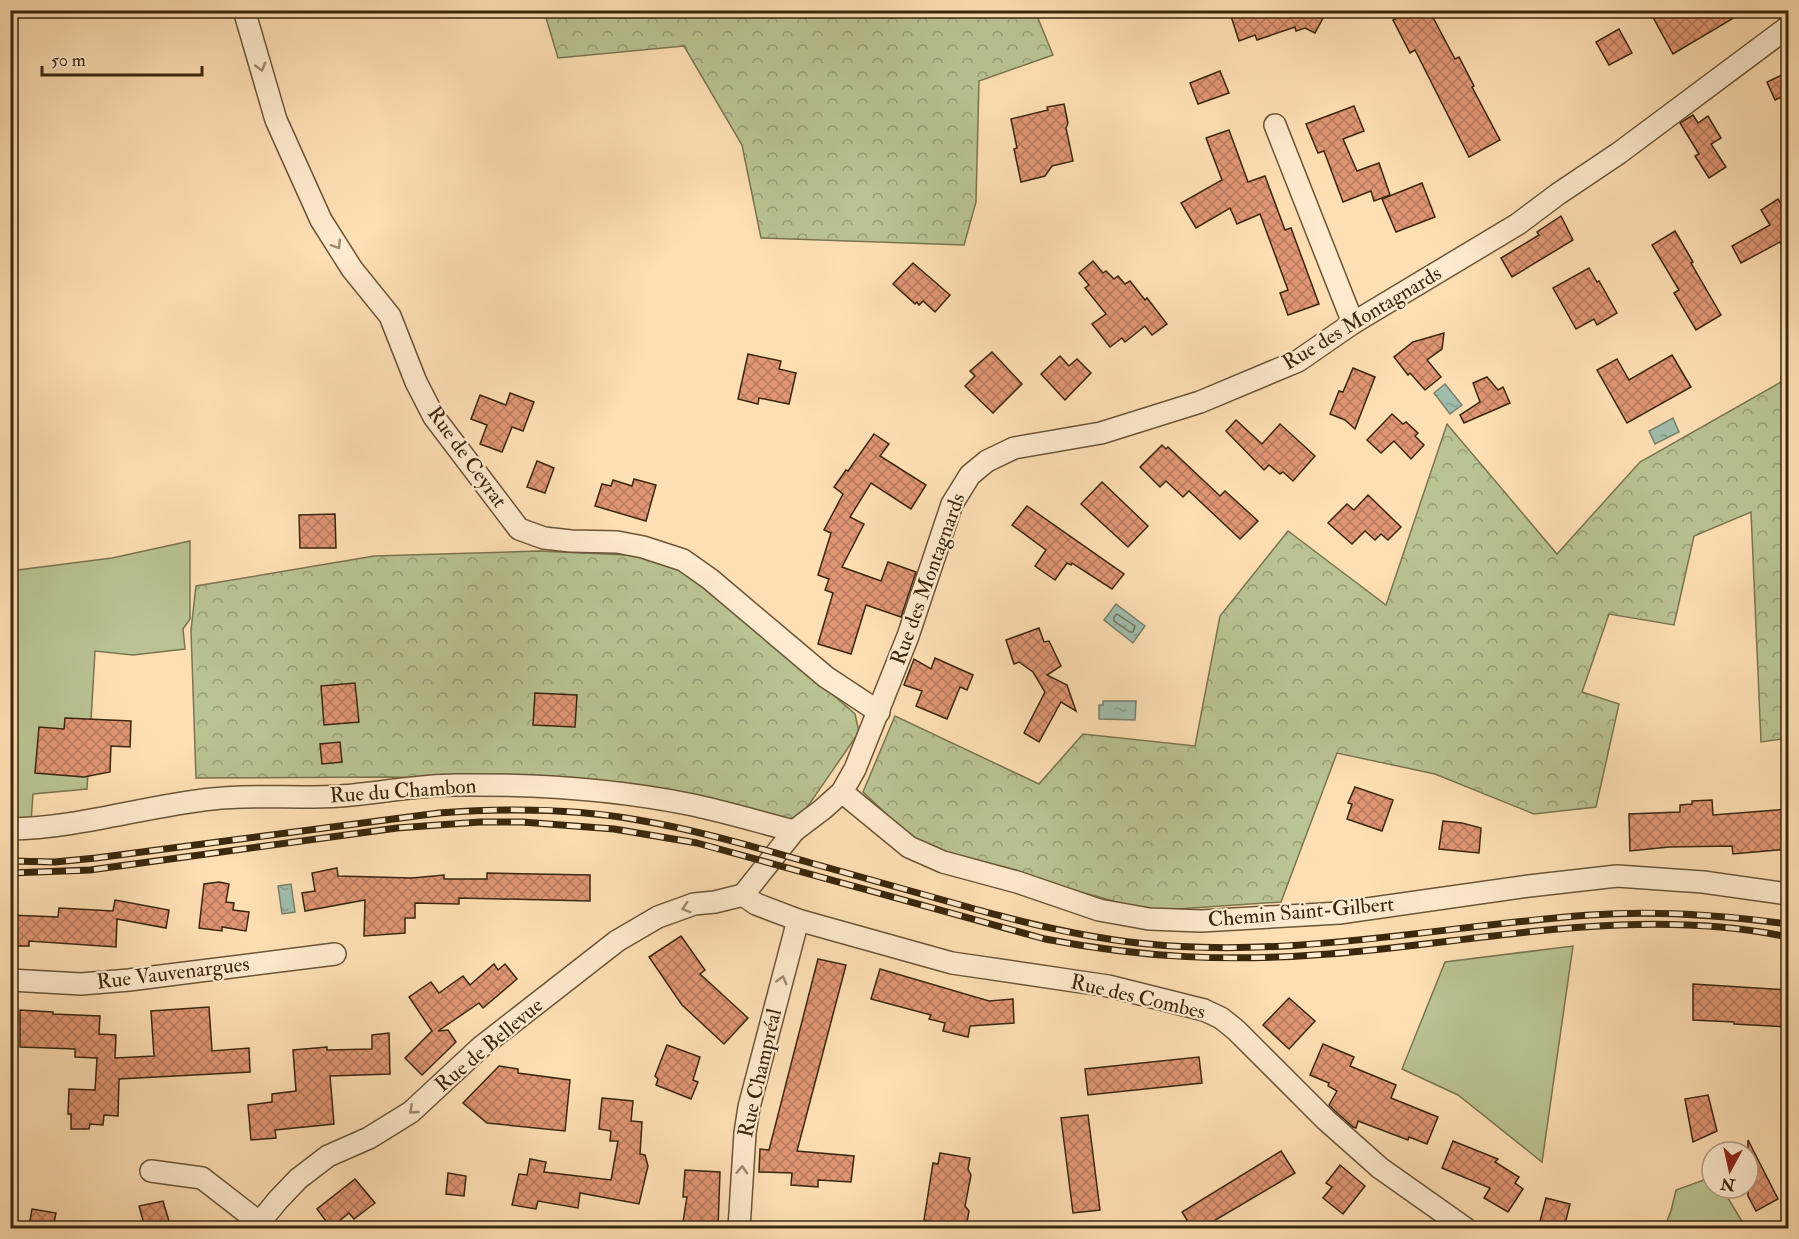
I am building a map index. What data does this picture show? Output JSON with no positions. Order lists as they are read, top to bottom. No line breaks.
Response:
{"streets":{"street":["Rue des Montagnards","Rue de Ceyrat","Rue du Chambon","Chemin Saint-Gilbert","Rue Vauvenargues","Rue des Combes","Rue de Bellevue","Rue Champréal"]},"crossings":[["Rue des Montagnards","Rue de Ceyrat"],["Rue des Montagnards","Rue du Chambon"],["Rue des Montagnards","Chemin Saint-Gilbert"],["Rue des Montagnards","Rue des Combes"],["Rue des Montagnards","Rue de Bellevue"],["Rue des Combes","Rue de Bellevue"],["Rue des Combes","Rue Champréal"]],"one_way":["Rue de Ceyrat","Rue de Bellevue","Rue Champréal"],"scale_bar":"50 m","north":"bottom"}
